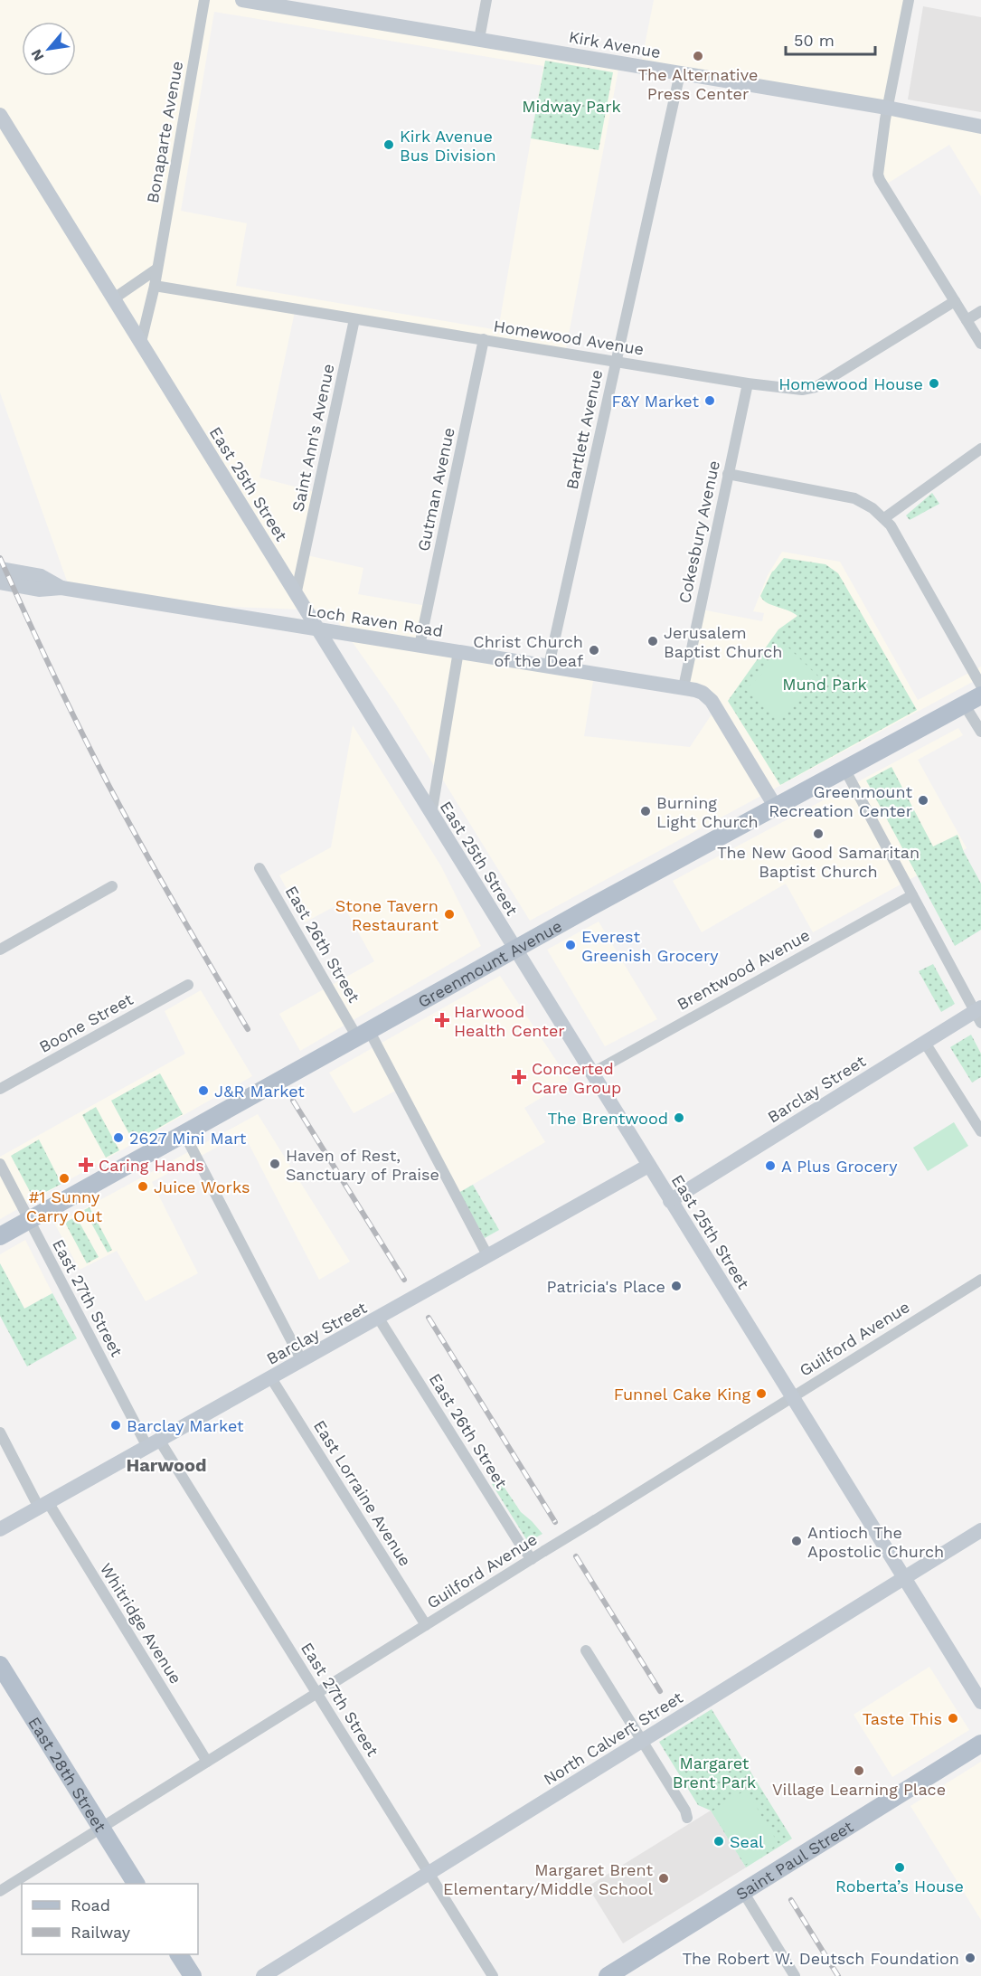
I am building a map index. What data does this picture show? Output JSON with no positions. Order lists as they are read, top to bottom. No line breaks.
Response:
{"streets":{"main road":["Kirk Avenue","East 25th Street","Loch Raven Road","Greenmount Avenue","Barclay Street","North Calvert Street","East 28th Street","Saint Paul Street"],"street":["Bonaparte Avenue","Homewood Avenue","Bartlett Avenue","Saint Ann's Avenue","Gutman Avenue","Cokesbury Avenue","East 26th Street","Brentwood Avenue","Boone Street","East 27th Street","Guilford Avenue","East Lorraine Avenue","Whitridge Avenue"]},"crossings":[["Kirk Avenue","Bartlett Avenue"],["Bonaparte Avenue","Homewood Avenue"],["Bonaparte Avenue","East 25th Street"],["Homewood Avenue","Bartlett Avenue"],["Homewood Avenue","Saint Ann's Avenue"],["Homewood Avenue","Gutman Avenue"],["Homewood Avenue","Cokesbury Avenue"],["Bartlett Avenue","Loch Raven Road"],["Saint Ann's Avenue","East 25th Street"],["East 25th Street","Loch Raven Road"],["East 25th Street","Greenmount Avenue"],["East 25th Street","Brentwood Avenue"],["East 25th Street","Barclay Street"],["East 25th Street","Guilford Avenue"],["East 25th Street","North Calvert Street"],["Gutman Avenue","Loch Raven Road"],["Cokesbury Avenue","Loch Raven Road"],["Loch Raven Road","Greenmount Avenue"],["East 26th Street","Greenmount Avenue"],["East 26th Street","Barclay Street"],["East 26th Street","Guilford Avenue"],["Greenmount Avenue","East 27th Street"],["Barclay Street","East 27th Street"],["Barclay Street","East Lorraine Avenue"],["Barclay Street","Whitridge Avenue"],["East 27th Street","Guilford Avenue"],["East 27th Street","North Calvert Street"],["Guilford Avenue","East Lorraine Avenue"],["Guilford Avenue","Whitridge Avenue"],["Guilford Avenue","East 28th Street"]],"districts":["Harwood"],"parks":["Midway Park","Mund Park","Margaret Brent Park"],"places":{"other":["The Alternative Press Center","Kirk Avenue Bus Division","Homewood House","F&Y Market","Jerusalem Baptist Church","Christ Church of the Deaf","Greenmount Recreation Center","Burning Light Church","The New Good Samaritan Baptist Church","Stone Tavern Restaurant","Everest Greenish Grocery","J&R Market","The Brentwood","2627 Mini Mart","Haven of Rest, Sanctuary of Praise","A Plus Grocery","#1 Sunny Carry Out","Juice Works","Patricia's Place","Funnel Cake King","Barclay Market","Antioch The Apostolic Church","Taste This","Village Learning Place","Seal","Roberta’s House","Margaret Brent Elementary/Middle School","The Robert W. Deutsch Foundation"],"health":["Harwood Health Center","Concerted Care Group","Caring Hands"]},"legend":["Road","Railway"],"scale_bar":"50 m","north":"bottom left"}
